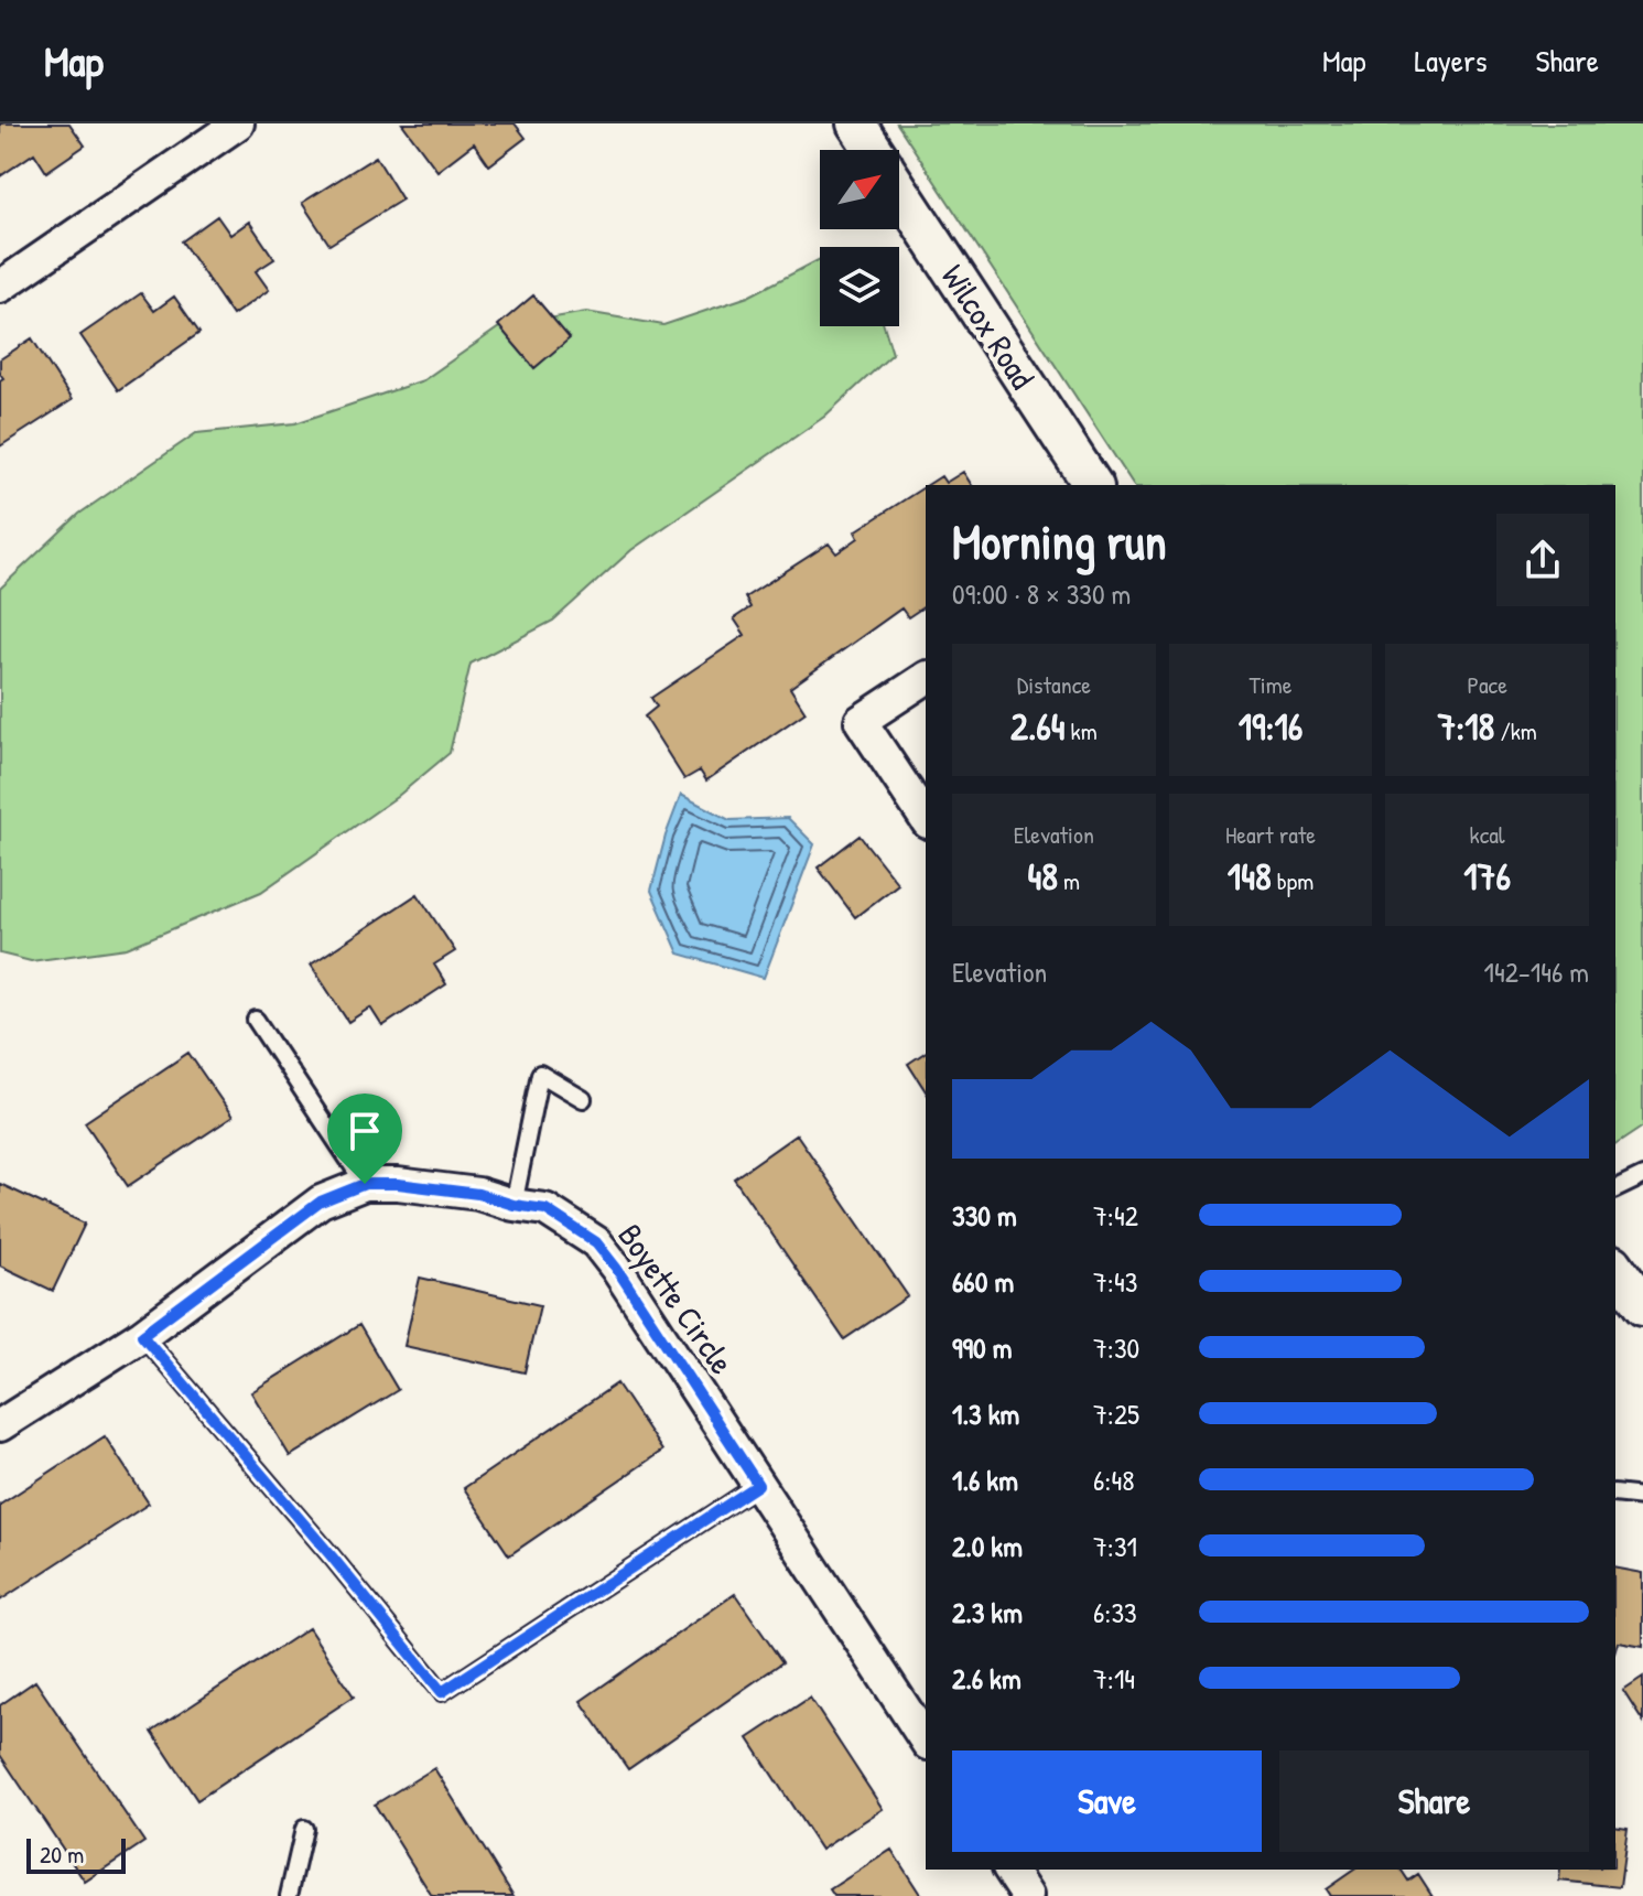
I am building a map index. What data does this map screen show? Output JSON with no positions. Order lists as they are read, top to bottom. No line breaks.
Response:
{"streets":{"street":["Wilcox Road","Boyette Circle"]},"scale_bar":"20 m","north":"top right","page":{"header":"Map","nav":["Map","Layers","Share"],"heading":["Morning run","09:00 · 8 × 330 m"],"stats":[["Distance","2.64 km"],["Time","19:16"],["Pace","7:18 /km"],["Elevation","48 m"],["Heart rate","148 bpm"],["kcal","176"]],"chart":["Elevation","142–146 m"],"list":[{"name":"330 m","note":"7:42"},{"name":"660 m","note":"7:43"},{"name":"990 m","note":"7:30"},{"name":"1.3 km","note":"7:25"},{"name":"1.6 km","note":"6:48"},{"name":"2.0 km","note":"7:31"},{"name":"2.3 km","note":"6:33"},{"name":"2.6 km","note":"7:14"}],"buttons":["Save","Share"],"scale":"20 m"}}
